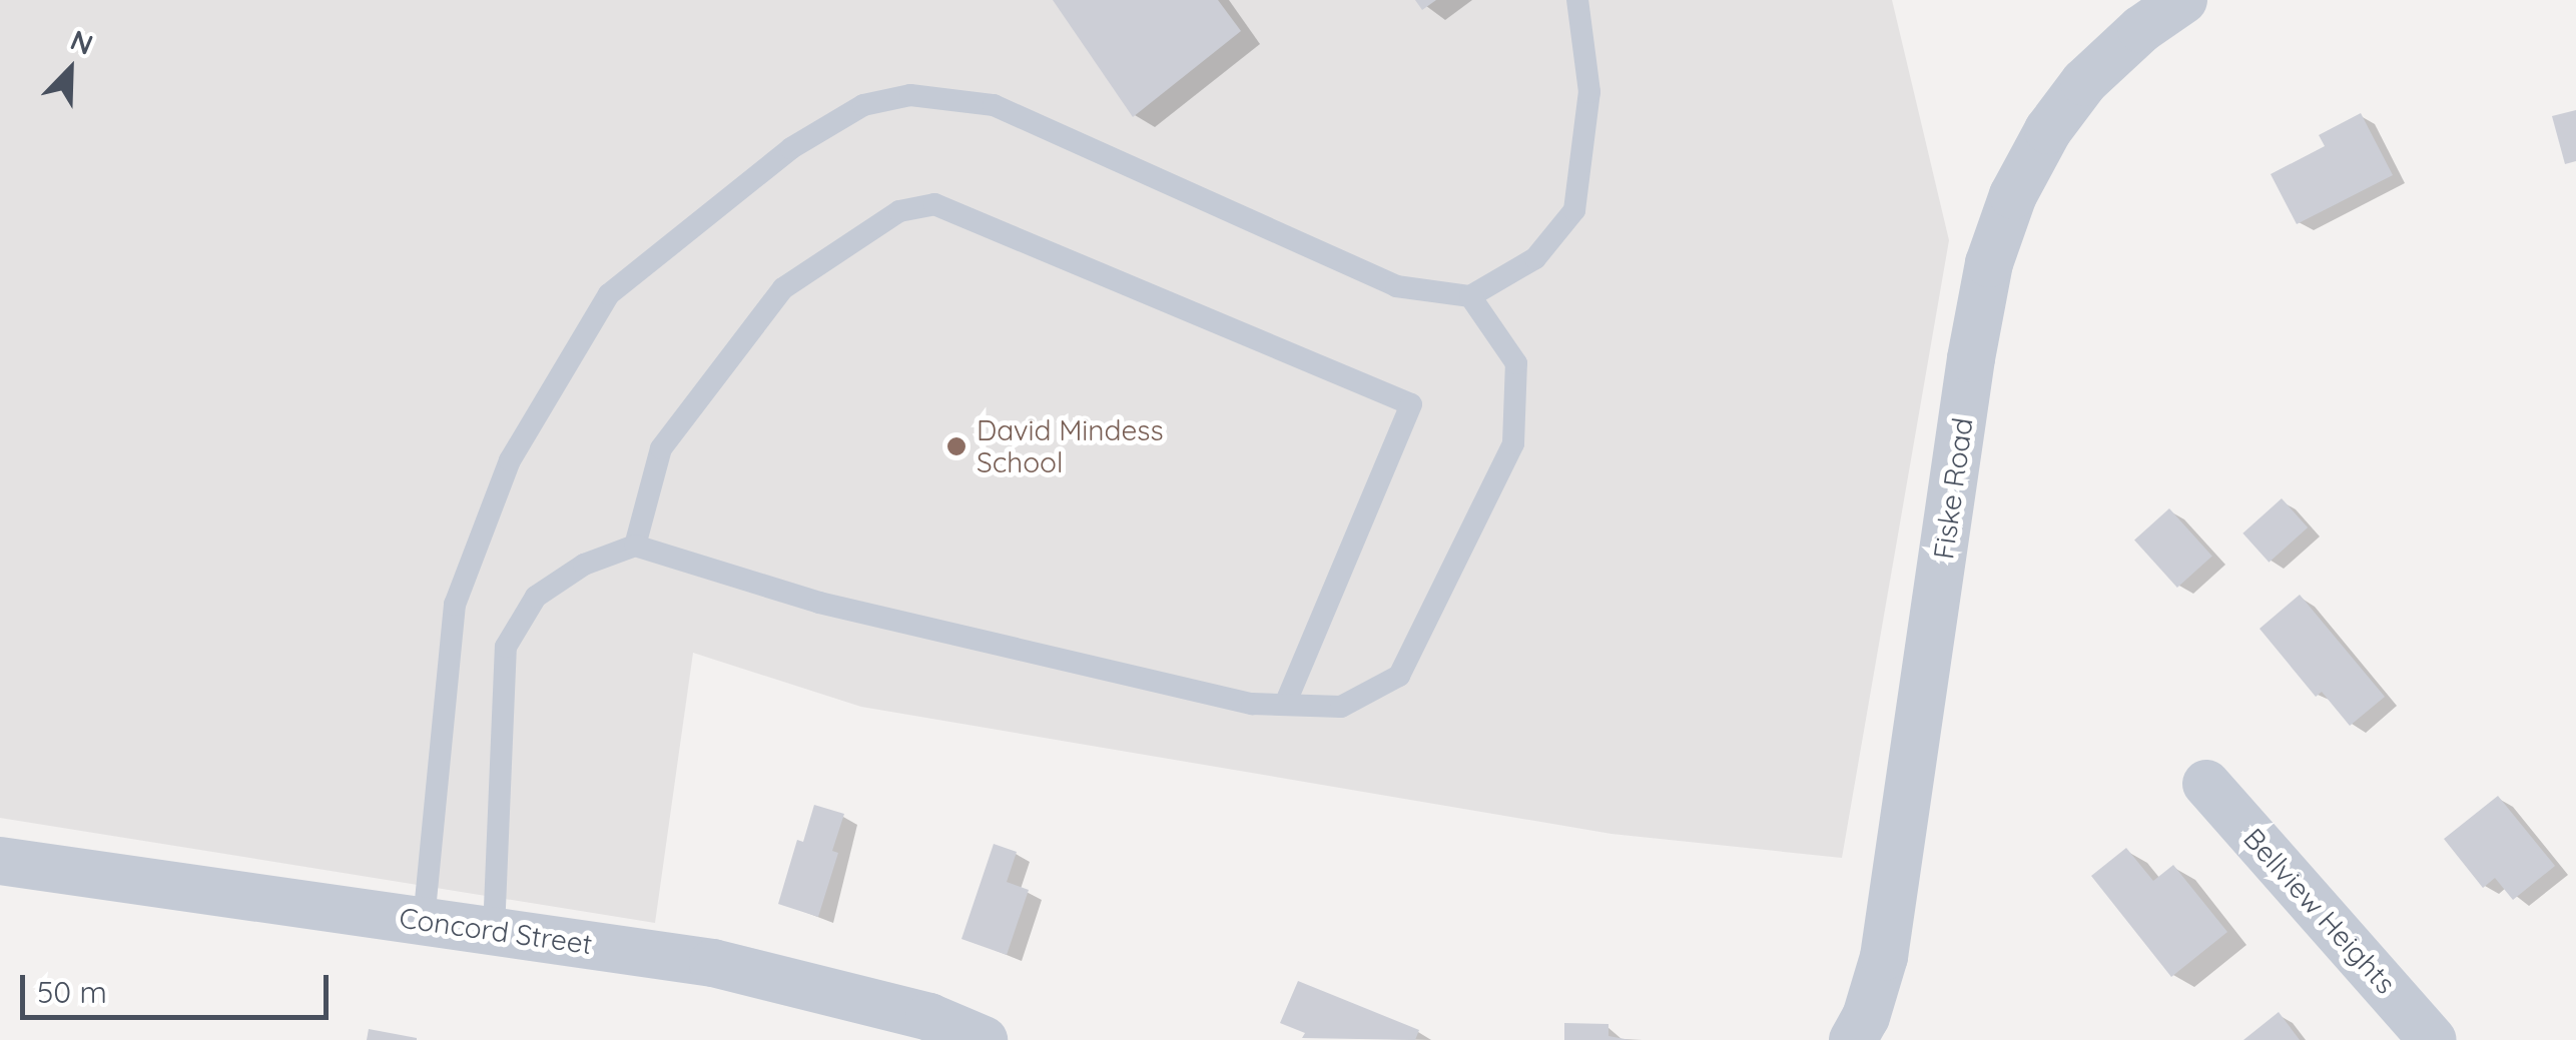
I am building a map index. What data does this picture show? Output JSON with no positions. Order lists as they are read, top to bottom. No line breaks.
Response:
{"streets":{"street":["Fiske Road","Bellview Heights","Concord Street"]},"places":["David Mindess School"],"scale_bar":"50 m","north":"top right"}
